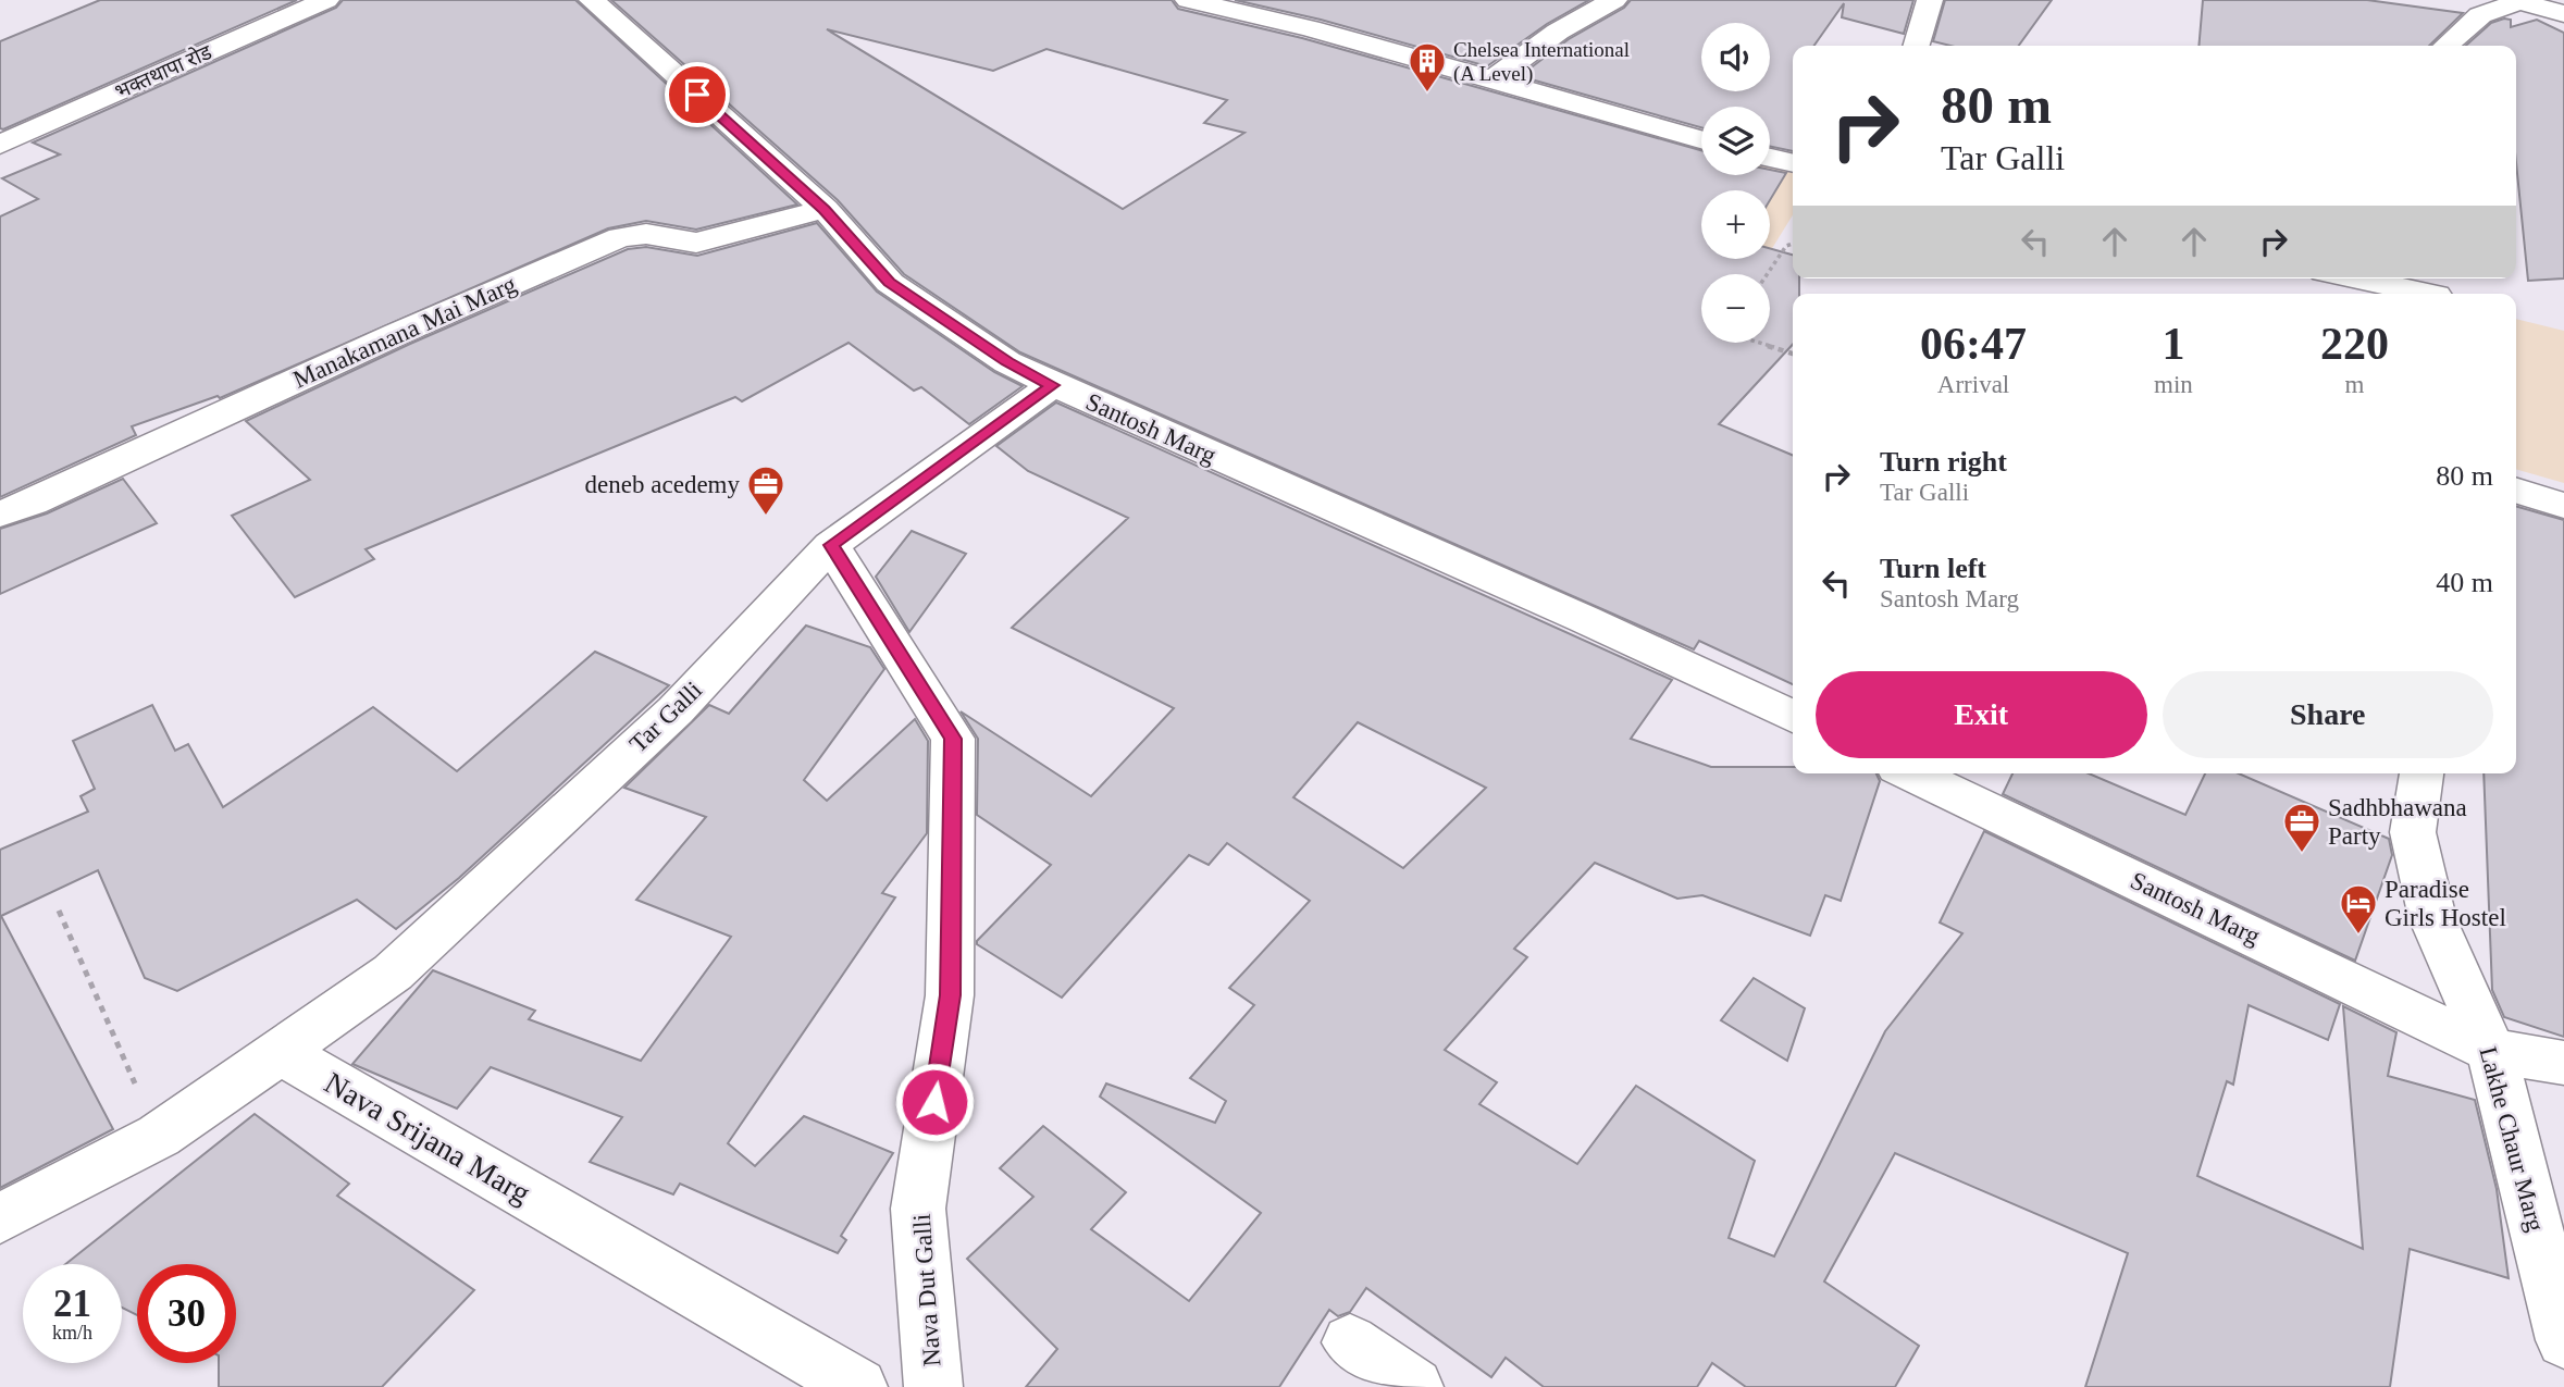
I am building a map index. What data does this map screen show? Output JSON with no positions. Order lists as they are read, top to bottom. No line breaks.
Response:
{"streets":{"street":["भक्तथापा रोड","Manakamana Mai Marg","Santosh Marg","Tar Galli","Nava Srijana Marg","Lakhe Chaur Marg","Nava Dut Galli"]},"crossings":[["Manakamana Mai Marg","Santosh Marg"],["Santosh Marg","Tar Galli"],["Santosh Marg","Lakhe Chaur Marg"],["Tar Galli","Nava Srijana Marg"],["Tar Galli","Nava Dut Galli"]],"places":{"building":["Chelsea International (A Level)"],"office":["deneb acedemy","Sadhbhawana Party"],"hotel":["Paradise Girls Hostel"]},"page":{"map_buttons":["+","−"],"turn":["80 m","Tar Galli"],"eta":["06:47","Arrival","1","min","220","m"],"list":[{"name":"Turn right","note":"Tar Galli","value":"80 m"},{"name":"Turn left","note":"Santosh Marg","value":"40 m"}],"buttons":["Exit","Share"],"speed":"21 km/h","limit":"30"}}
